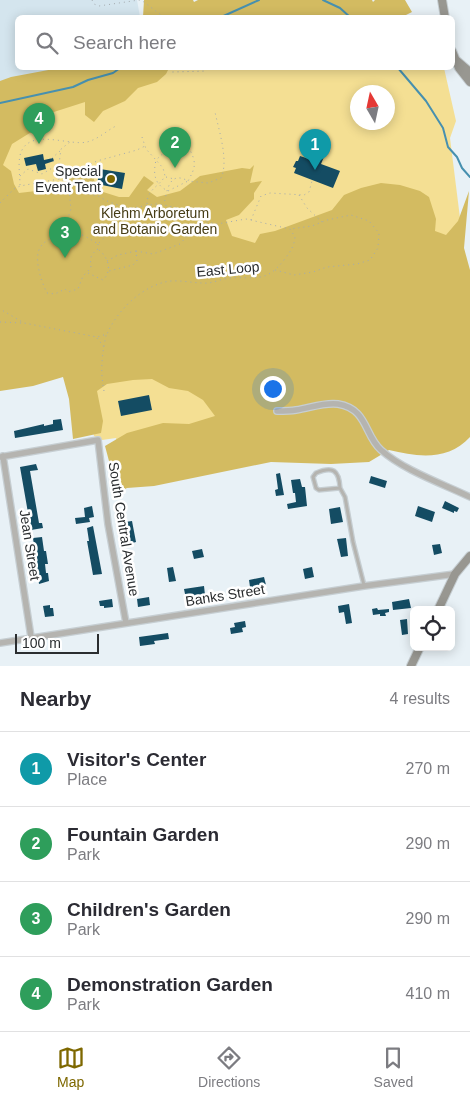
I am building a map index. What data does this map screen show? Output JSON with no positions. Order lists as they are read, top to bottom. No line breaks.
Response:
{"streets":{"street":["South Central Avenue","Jean Street","Banks Street"],"path":["East Loop"]},"crossings":[["South Central Avenue","Jean Street"],["South Central Avenue","Banks Street"],["Jean Street","Banks Street"]],"parks":["Klehm Arboretum and Botanic Garden"],"places":["Special Event Tent"],"scale_bar":"100 m","north":"top","page":{"search":"Search here","pins":["4","2","1","3"],"scale":"100 m","heading":["Nearby","4 results"],"list":[{"mark":"1","name":"Visitor's Center","note":"Place","value":"270 m"},{"mark":"2","name":"Fountain Garden","note":"Park","value":"290 m"},{"mark":"3","name":"Children's Garden","note":"Park","value":"290 m"},{"mark":"4","name":"Demonstration Garden","note":"Park","value":"410 m"}],"nav":["Map","Directions","Saved"]}}
